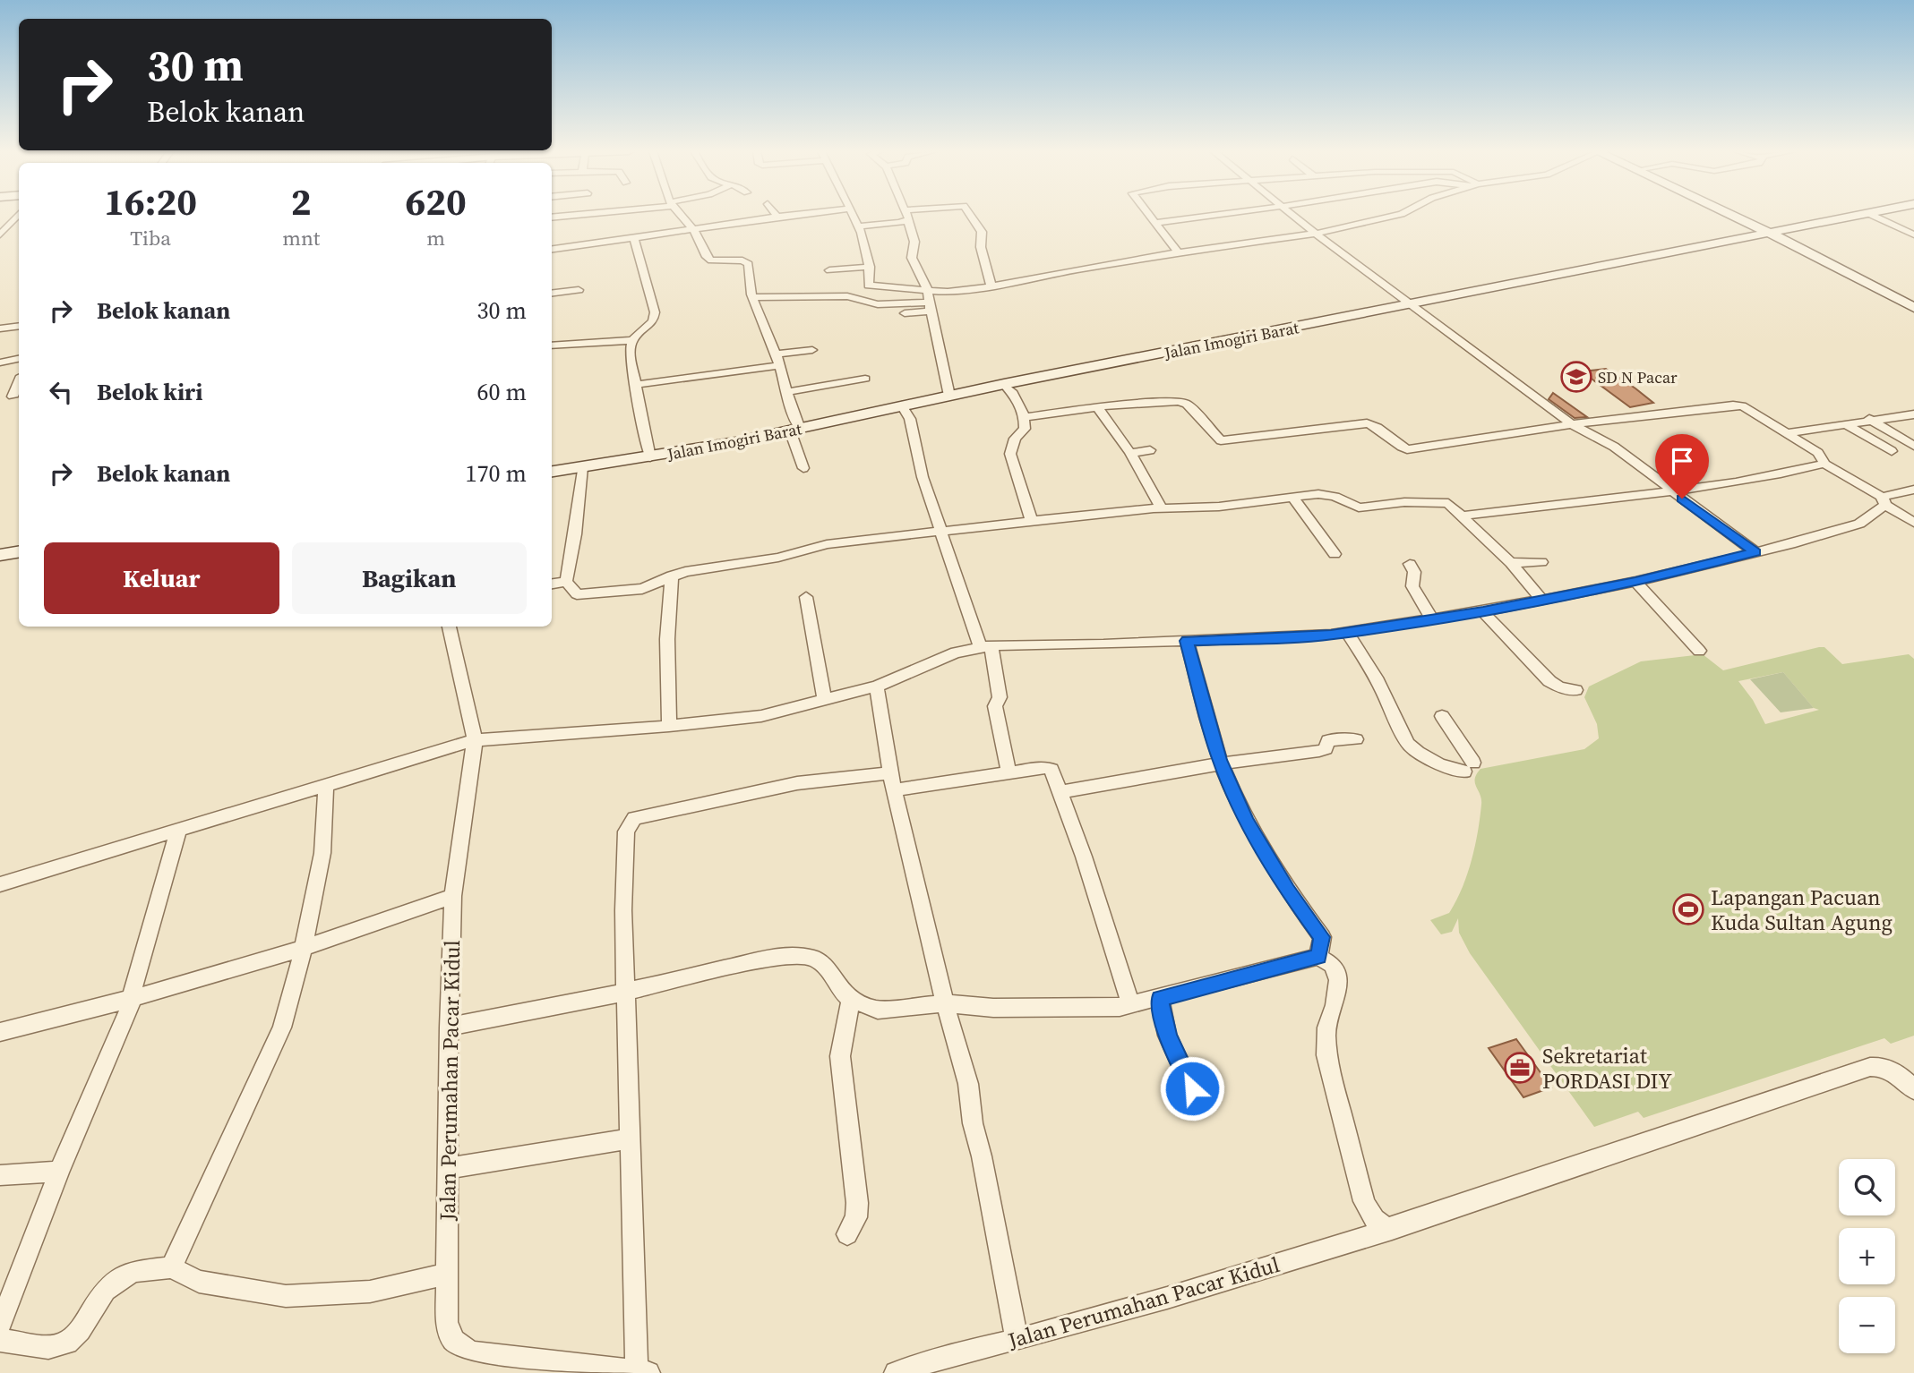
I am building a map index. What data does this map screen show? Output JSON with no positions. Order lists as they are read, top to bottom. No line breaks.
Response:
{"streets":{"main road":["Jalan Imogiri Barat"],"street":["Jalan Perumahan Pacar Kidul"]},"places":{"school or university":["SD N Pacar"],"sports":["Lapangan Pacuan Kuda Sultan Agung"],"office":["Sekretariat PORDASI DIY"]},"page":{"turn":["30 m","Belok kanan"],"eta":["16:20","Tiba","2","mnt","620","m"],"list":[{"name":"Belok kanan","value":"30 m"},{"name":"Belok kiri","value":"60 m"},{"name":"Belok kanan","value":"170 m"}],"buttons":["Keluar","Bagikan"],"map_buttons":["+","−"]}}
